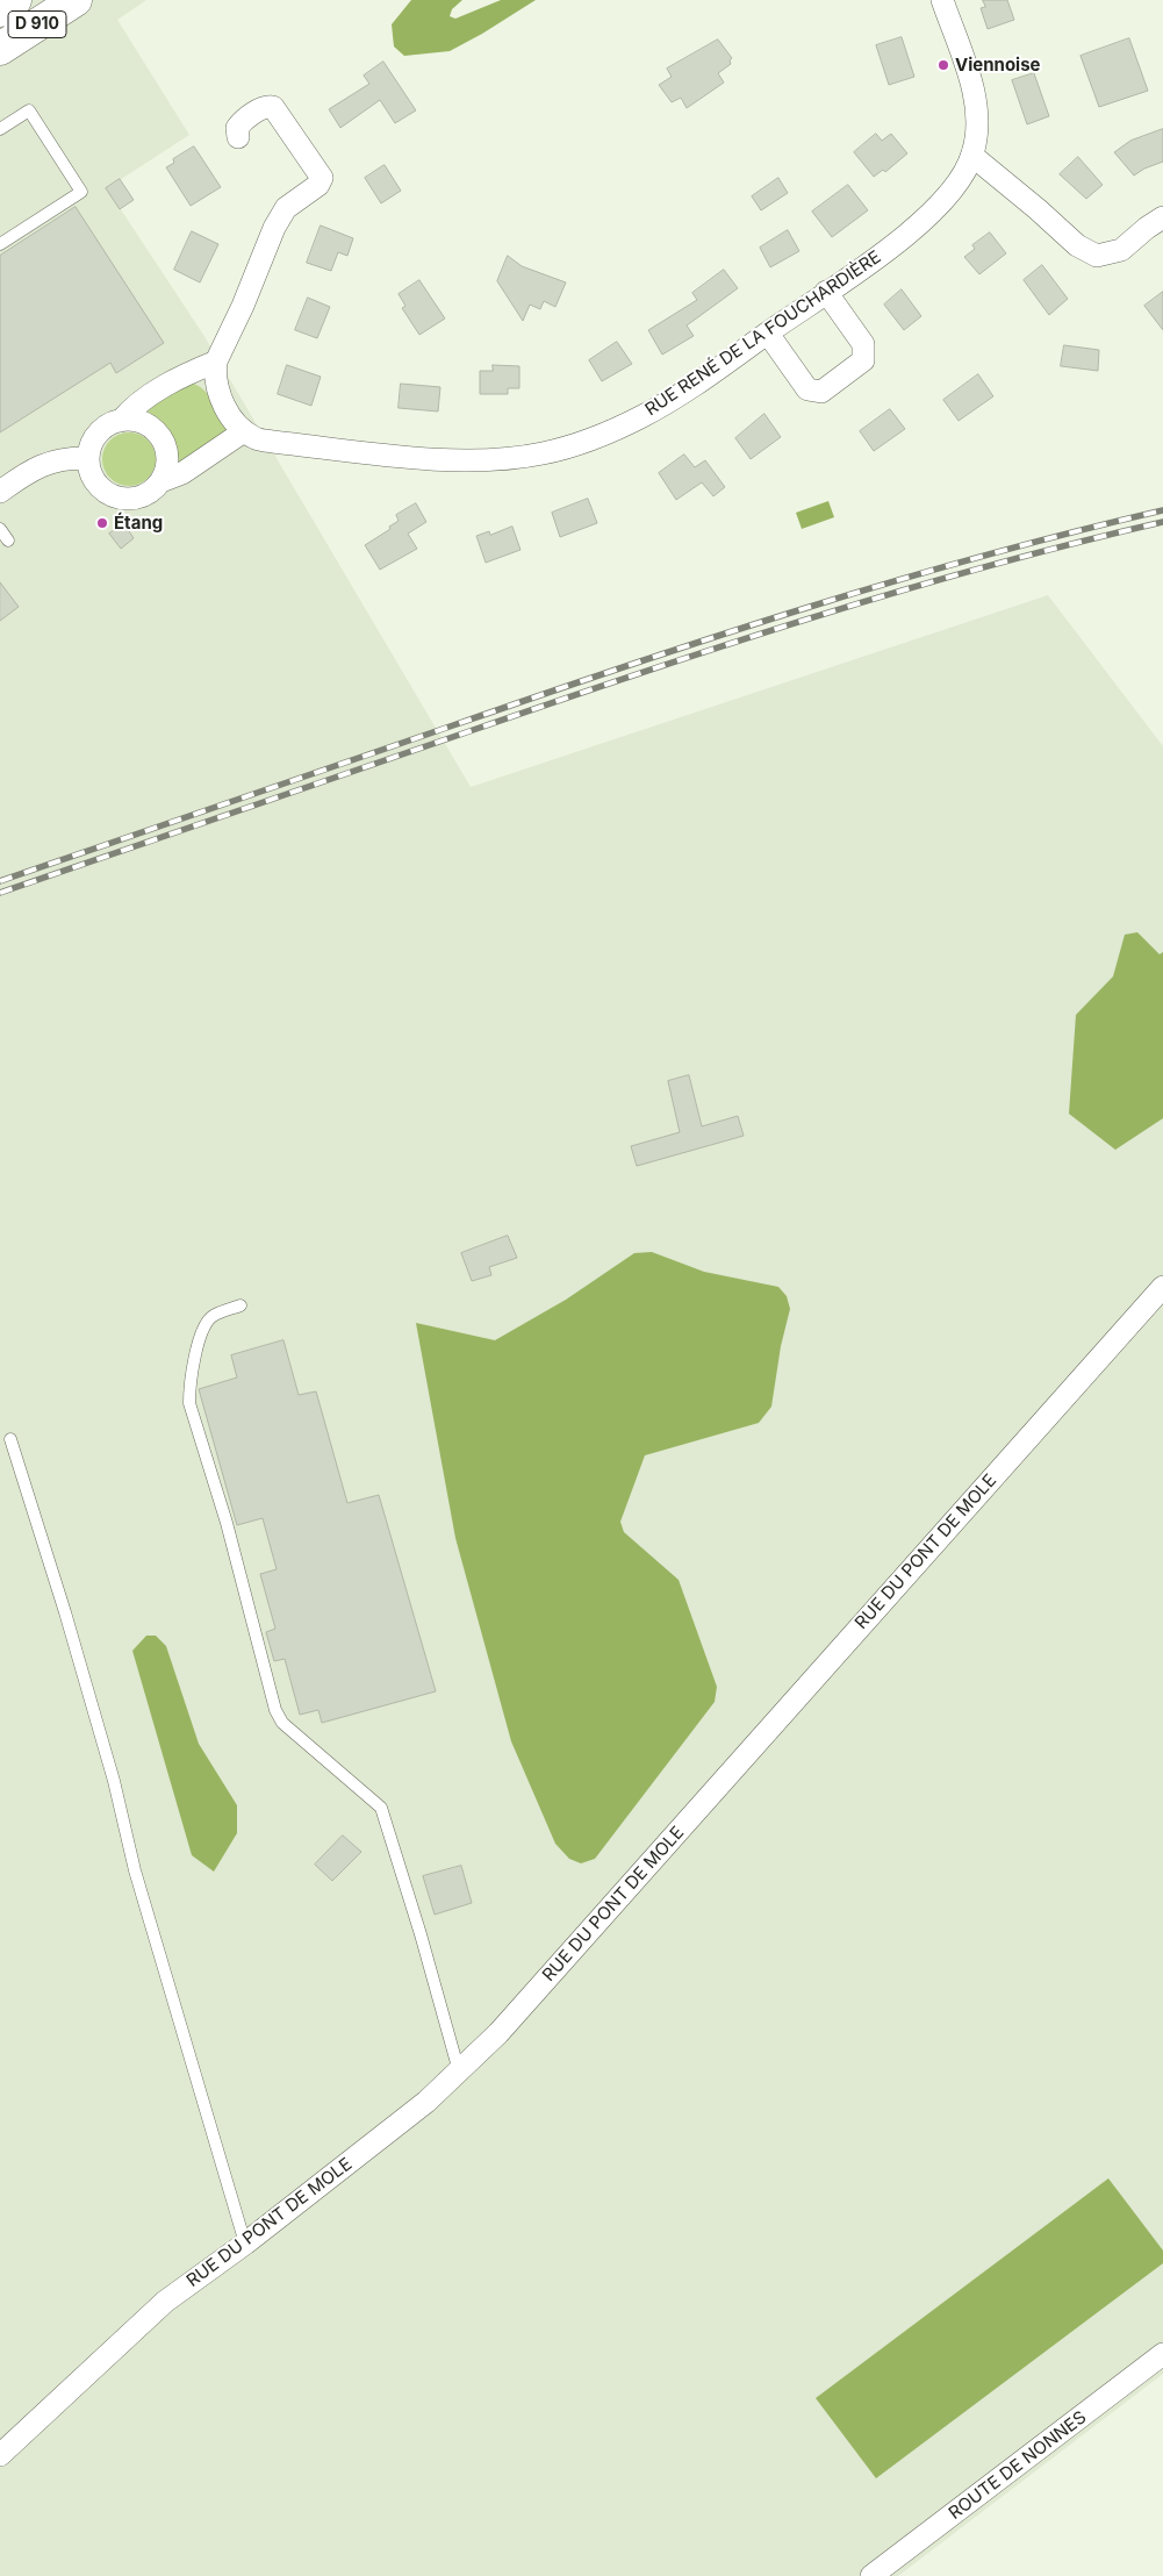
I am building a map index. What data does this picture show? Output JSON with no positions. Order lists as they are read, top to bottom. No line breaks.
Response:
{"streets":{"main road":["D 910"],"street":["RUE RENÉ DE LA FOUCHARDIÈRE","RUE DU PONT DE MOLE","ROUTE DE NONNES"]},"places":["Viennoise","Étang"]}
